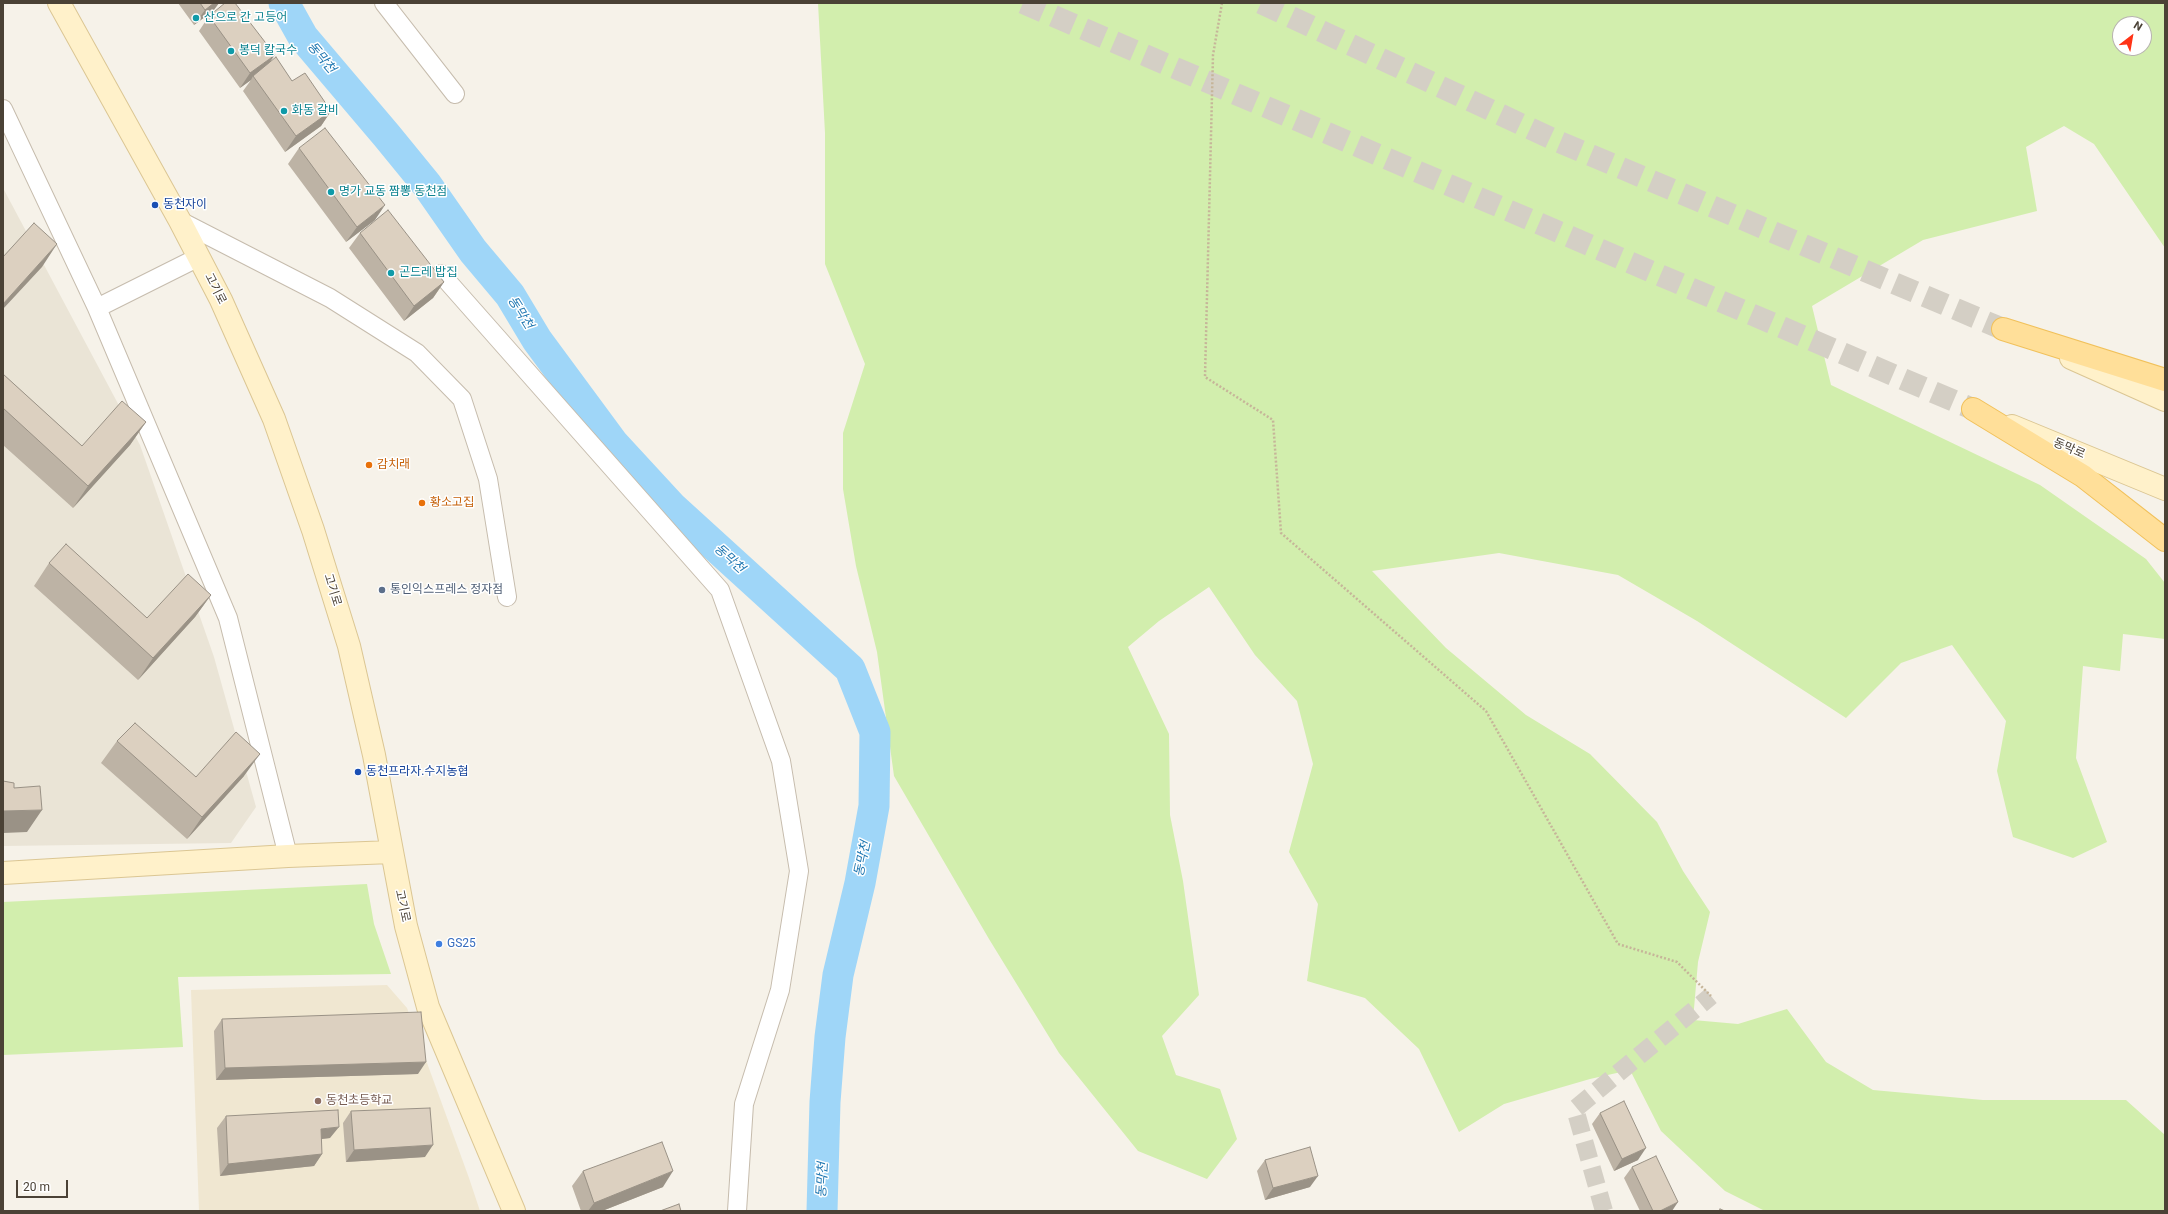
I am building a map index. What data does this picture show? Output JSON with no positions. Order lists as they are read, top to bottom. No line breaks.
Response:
{"streets":{"street":["고기로","동막로"]},"water":["동막천"],"places":["산으로 간 고등어","봉덕 칼국수","화동 갈비","명가 교동 짬뽕 동천점","동천자이","곤드레 밥집","감치래","황소고집","통인익스프레스 정자점","동천프라자.수지농협","GS25","동천초등학교"],"scale_bar":"20 m","north":"top right"}
